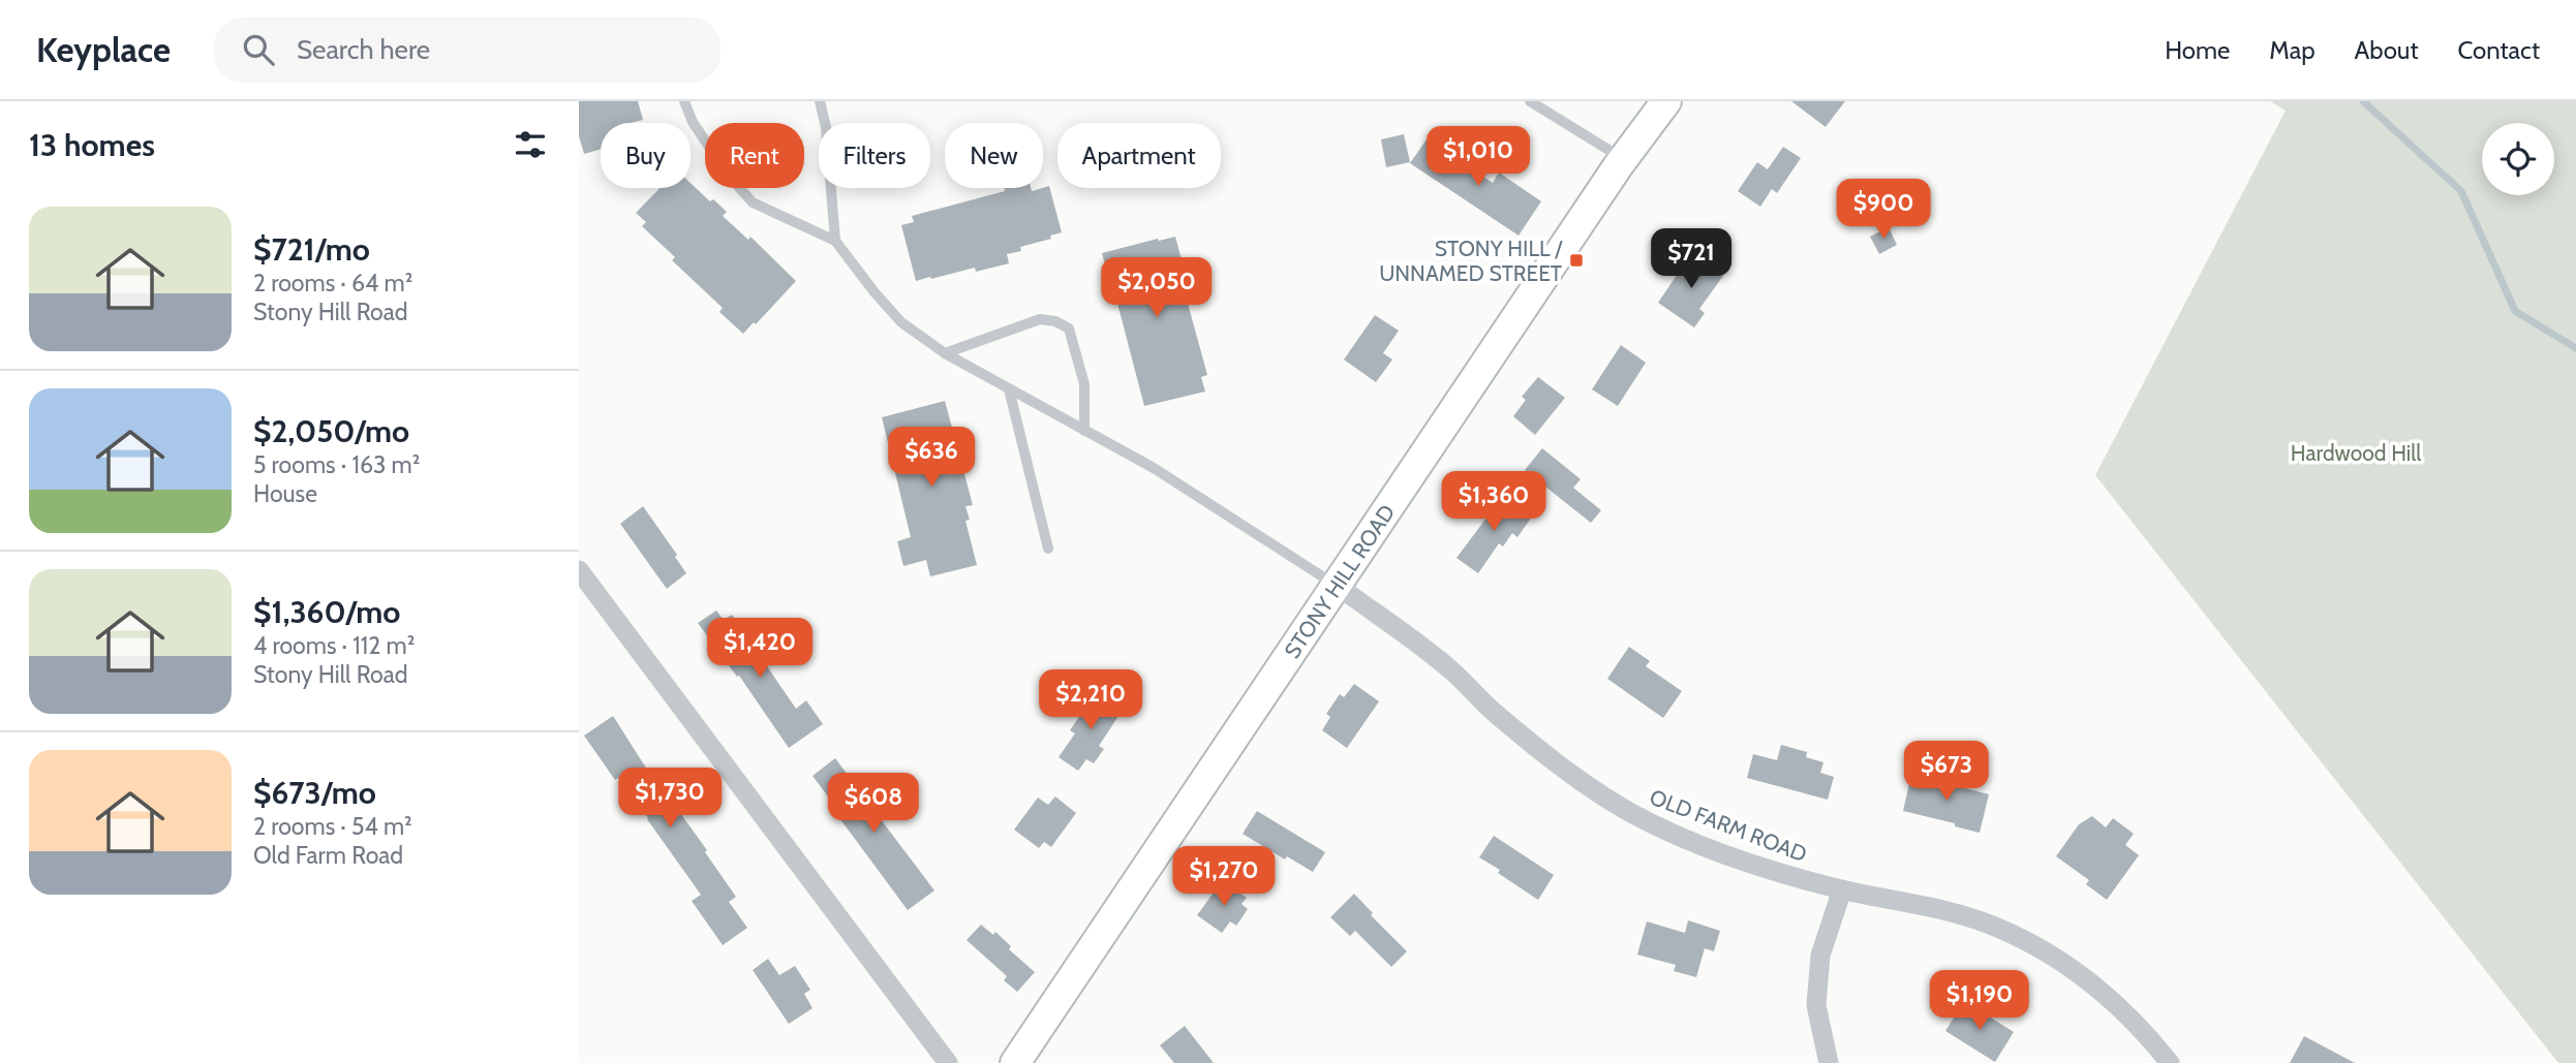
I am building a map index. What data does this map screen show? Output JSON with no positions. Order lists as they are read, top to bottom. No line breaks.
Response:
{"streets":{"main road":["STONY HILL ROAD"],"street":["OLD FARM ROAD"]},"crossings":[["STONY HILL ROAD","OLD FARM ROAD"]],"parks":["Hardwood Hill"],"places":{"transit":["STONY HILL / UNNAMED STREET"]},"page":{"header":"Keyplace","search":"Search here","nav":["Home","Map","About","Contact"],"heading":"13 homes","chip":["Buy","Rent","Filters","New","Apartment"],"price":["$1,010","$900","$721","$2,050","$636","$1,360","$1,420","$2,210","$673","$1,730","$608","$1,270","$1,190"],"list":[{"name":"$721/mo","note":"2 rooms · 64 m² · Stony Hill Road"},{"name":"$2,050/mo","note":"5 rooms · 163 m² · House"},{"name":"$1,360/mo","note":"4 rooms · 112 m² · Stony Hill Road"},{"name":"$673/mo","note":"2 rooms · 54 m² · Old Farm Road"}]}}
